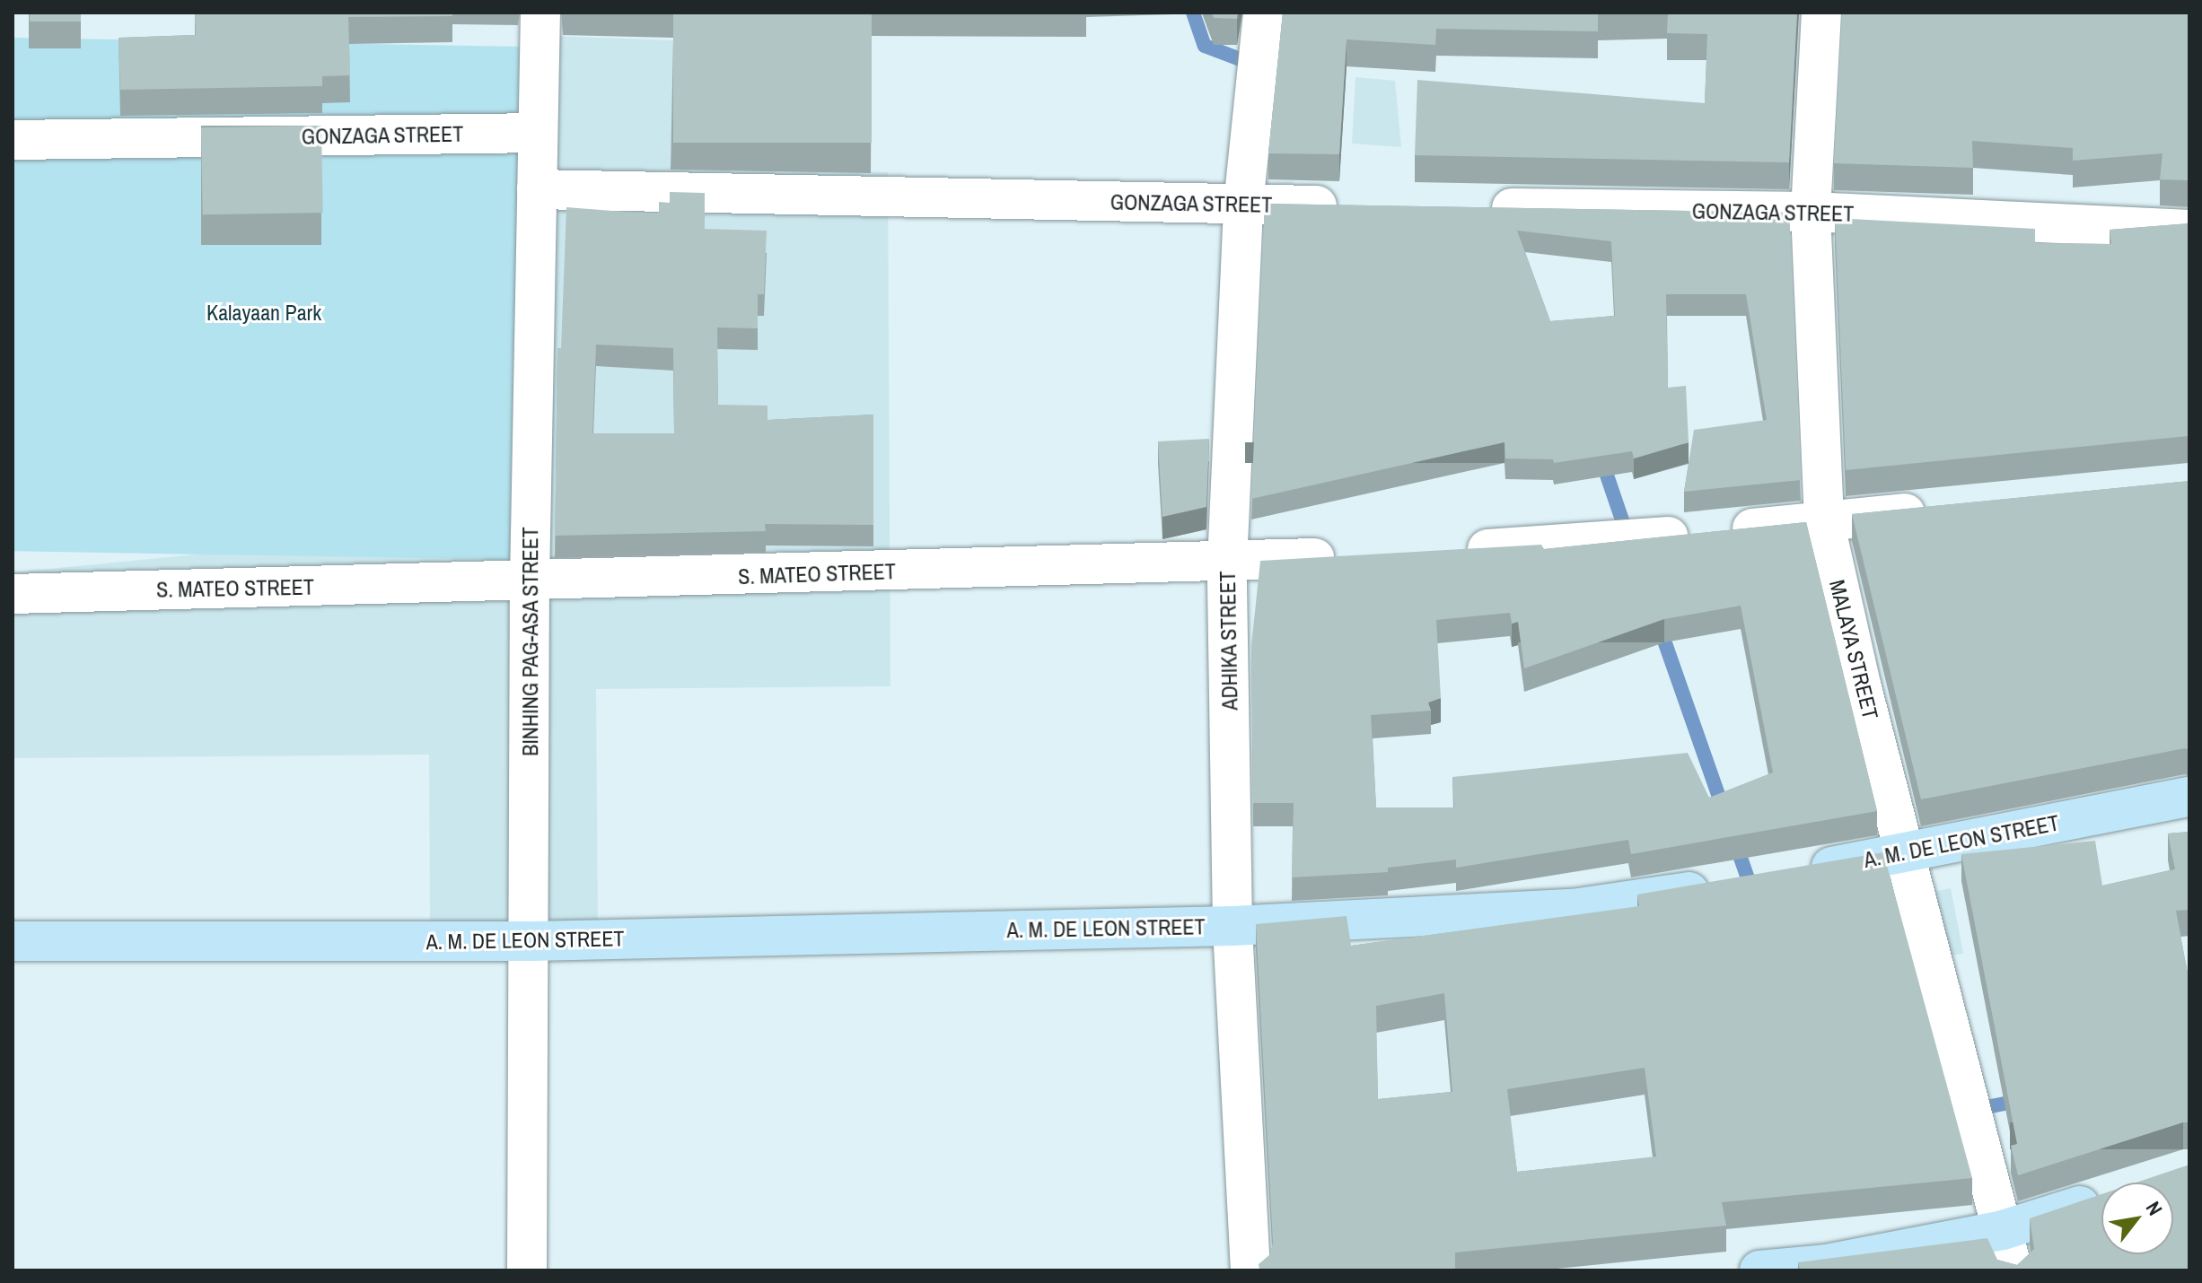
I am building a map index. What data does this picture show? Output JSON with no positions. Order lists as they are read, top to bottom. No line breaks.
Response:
{"streets":{"street":["GONZAGA STREET","S. MATEO STREET","ADHIKA STREET","BINHING PAG-ASA STREET","MALAYA STREET","A. M. DE LEON STREET"]},"crossings":[["GONZAGA STREET","ADHIKA STREET"],["GONZAGA STREET","BINHING PAG-ASA STREET"],["GONZAGA STREET","MALAYA STREET"],["S. MATEO STREET","ADHIKA STREET"],["S. MATEO STREET","BINHING PAG-ASA STREET"],["ADHIKA STREET","A. M. DE LEON STREET"],["BINHING PAG-ASA STREET","A. M. DE LEON STREET"],["MALAYA STREET","A. M. DE LEON STREET"]],"parks":["Kalayaan Park"],"north":"top right"}
